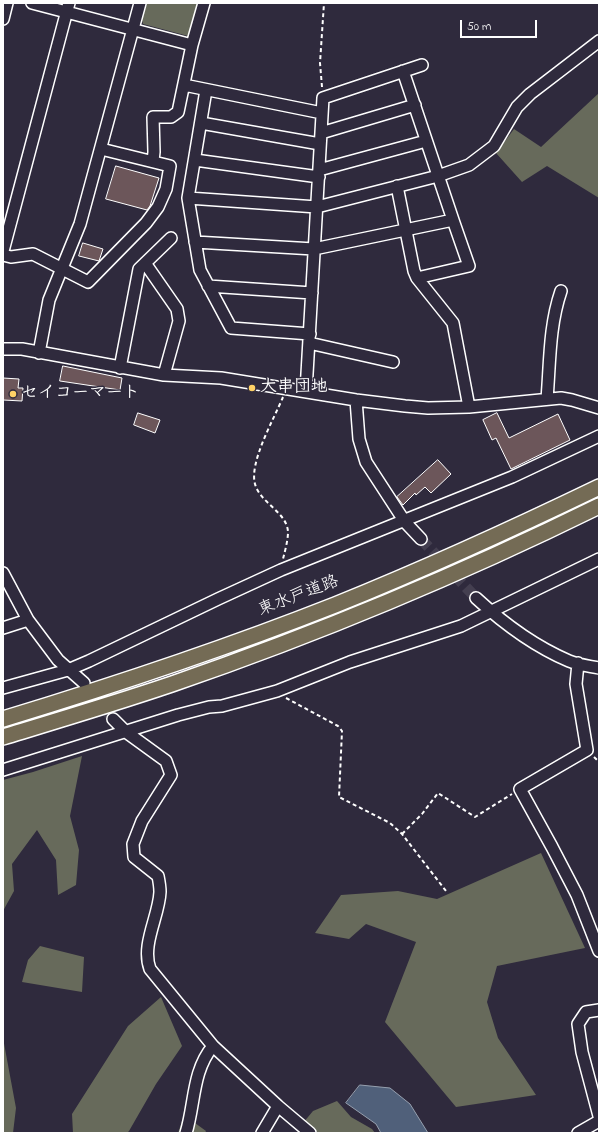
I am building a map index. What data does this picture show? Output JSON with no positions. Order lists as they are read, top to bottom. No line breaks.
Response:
{"streets":{"highway":["東水戸道路"]},"places":["大串団地","セイコーマート"],"scale_bar":"50 m"}
